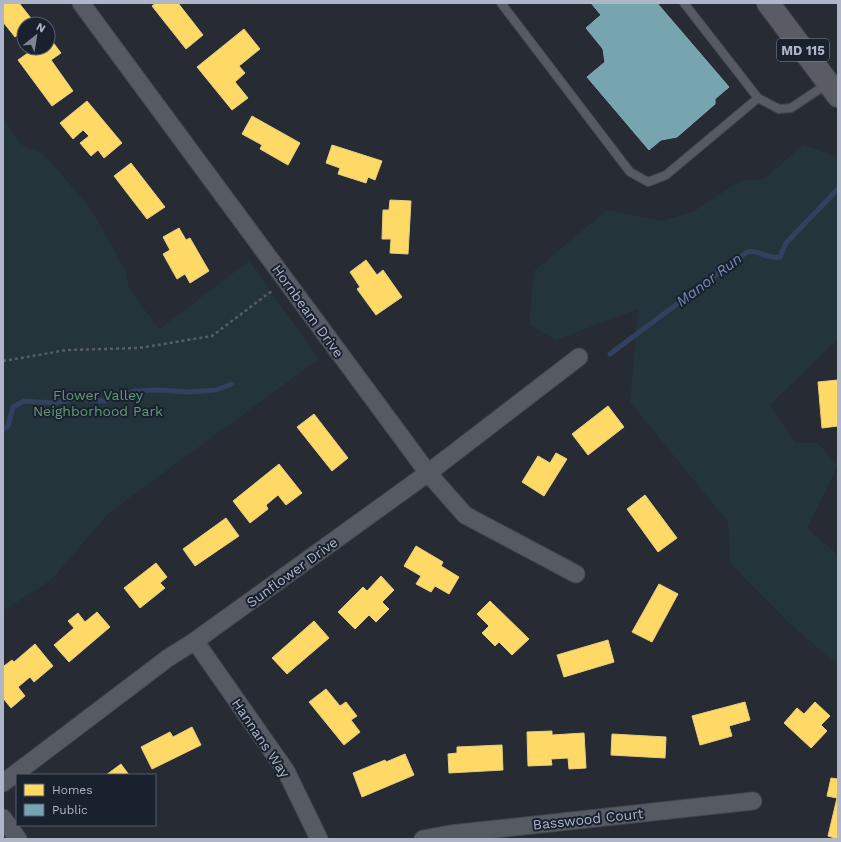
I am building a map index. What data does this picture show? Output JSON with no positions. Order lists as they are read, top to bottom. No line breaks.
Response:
{"streets":{"main road":["MD 115"],"street":["Hornbeam Drive","Sunflower Drive","Hannans Way","Basswood Court"]},"crossings":[["Hornbeam Drive","Sunflower Drive"],["Sunflower Drive","Hannans Way"]],"water":["Manor Run"],"parks":["Flower Valley Neighborhood Park"],"legend":["Homes","Public"],"north":"top right"}
